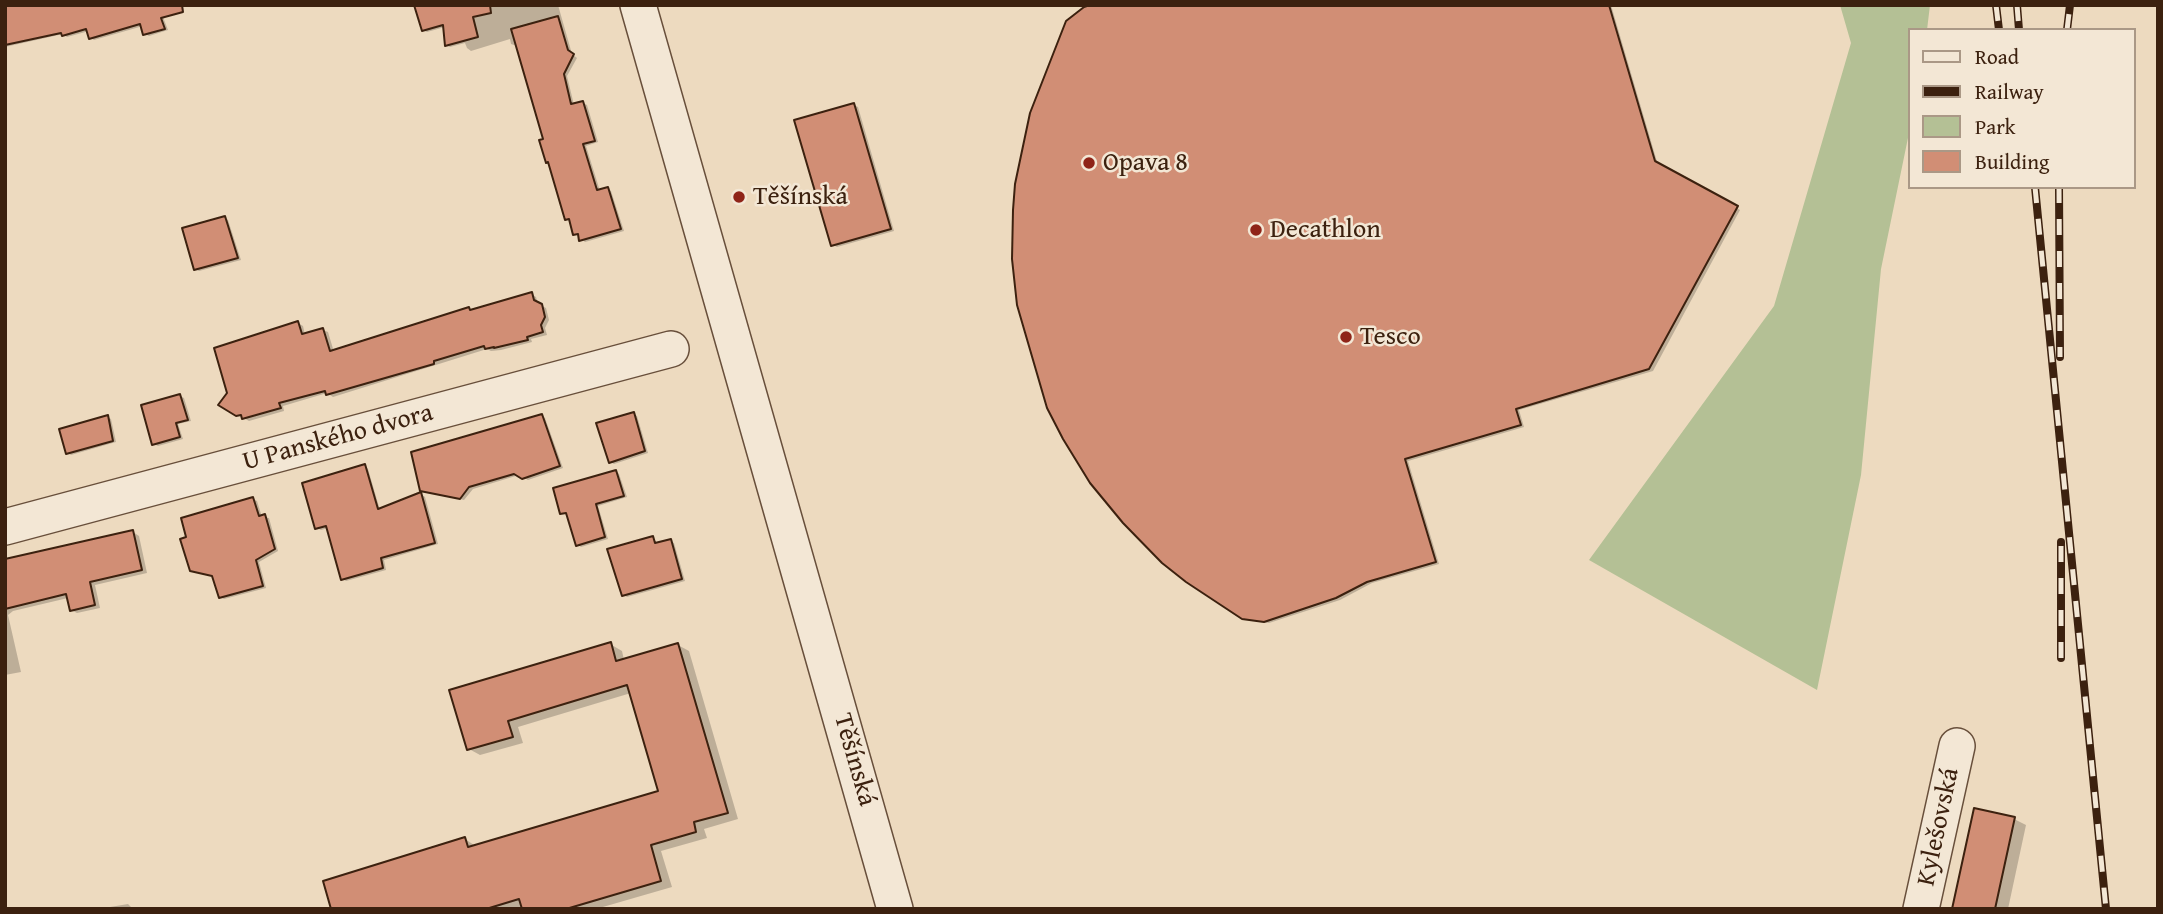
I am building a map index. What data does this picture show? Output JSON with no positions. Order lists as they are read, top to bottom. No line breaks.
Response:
{"streets":{"street":["U Panského dvora","Těšínská","Kylešovská"]},"places":["Opava 8","Těšínská","Decathlon","Tesco"],"legend":["Road","Railway","Park","Building"]}
